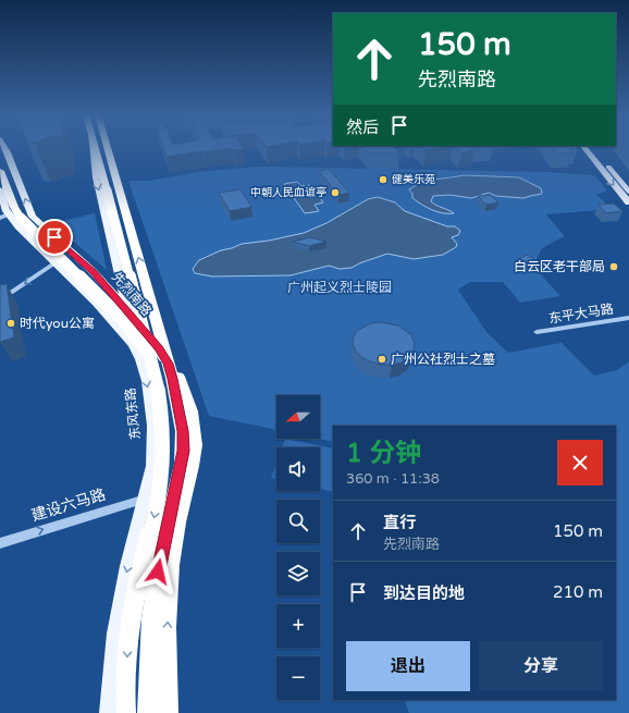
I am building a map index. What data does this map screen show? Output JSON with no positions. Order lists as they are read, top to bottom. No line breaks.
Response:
{"streets":{"main road":["先烈南路","东风东路"],"street":["东平大马路","建设六马路"]},"crossings":[["先烈南路","东风东路"],["东风东路","建设六马路"]],"one_way":["东风东路","建设六马路"],"parks":["广州起义烈士陵园"],"places":["健美乐苑","中朝人民血谊亭","白云区老干部局","时代you公寓","广州公社烈士之墓"],"north":"left","page":{"turn":["150 m","先烈南路"],"then":"然后","map_buttons":["+","−"],"heading":["1 分钟","360 m · 11:38"],"list":[{"name":"直行","note":"先烈南路","value":"150 m"},{"name":"到达目的地","value":"210 m"}],"buttons":["退出","分享"]}}
